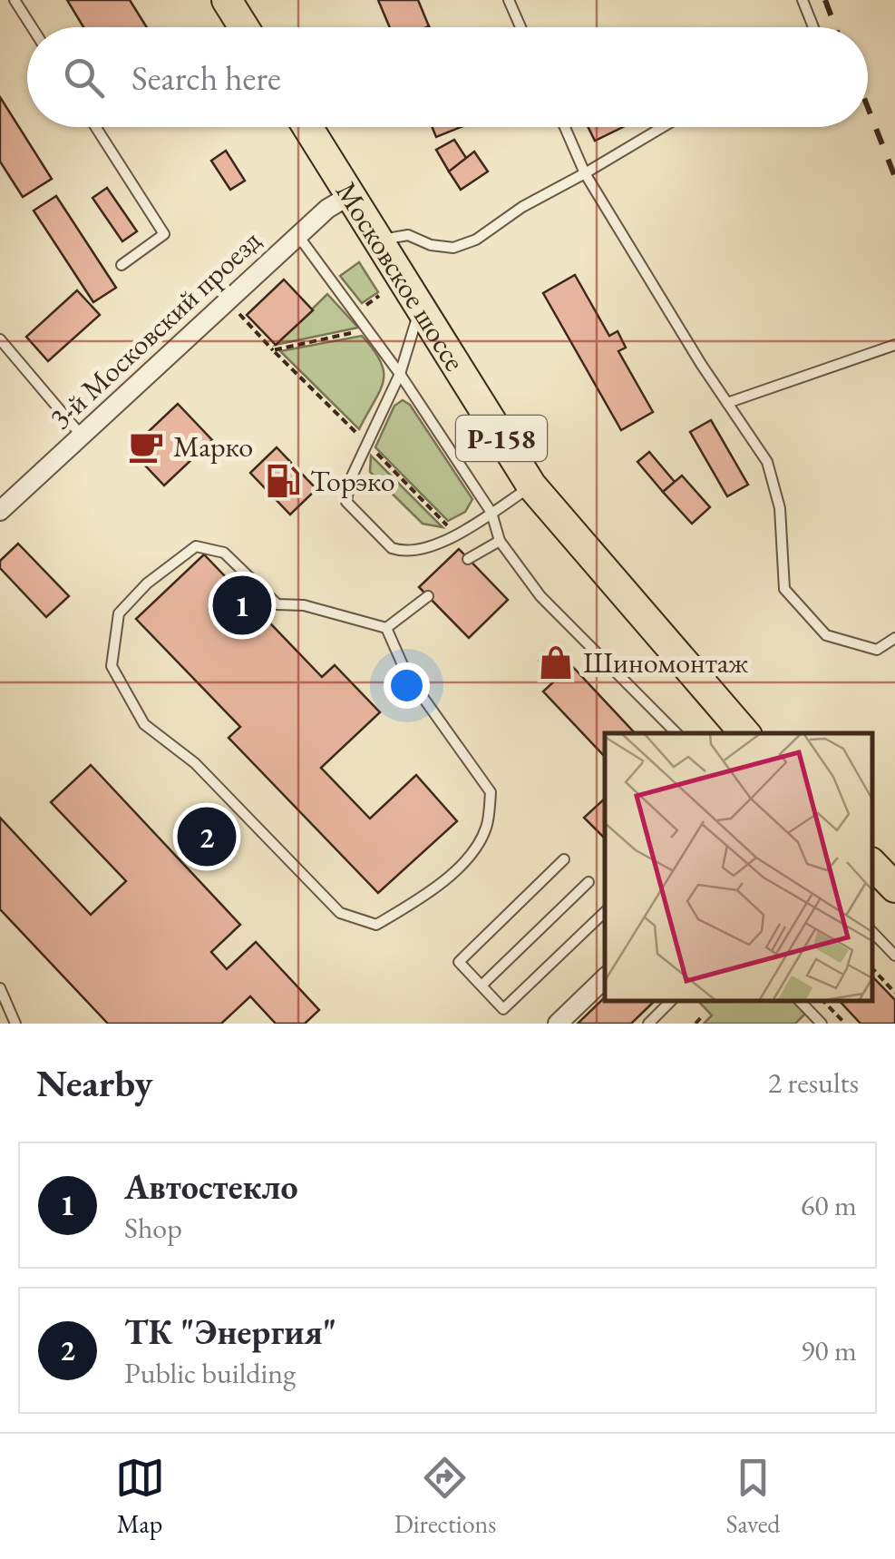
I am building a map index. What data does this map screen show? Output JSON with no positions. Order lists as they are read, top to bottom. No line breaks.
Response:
{"streets":{"main road":["Московское шоссе","Р-158"],"street":["3-й Московский проезд"]},"crossings":[["Московское шоссе","3-й Московский проезд"]],"places":{"cafe":["Марко"],"fuel station":["Торэко"],"shop":["Шиномонтаж"]},"page":{"search":"Search here","pins":["1","2"],"heading":["Nearby","2 results"],"list":[{"mark":"1","name":"Автостекло","note":"Shop","value":"60 m"},{"mark":"2","name":"ТК \"Энергия\"","note":"Public building","value":"90 m"}],"nav":["Map","Directions","Saved"]}}
